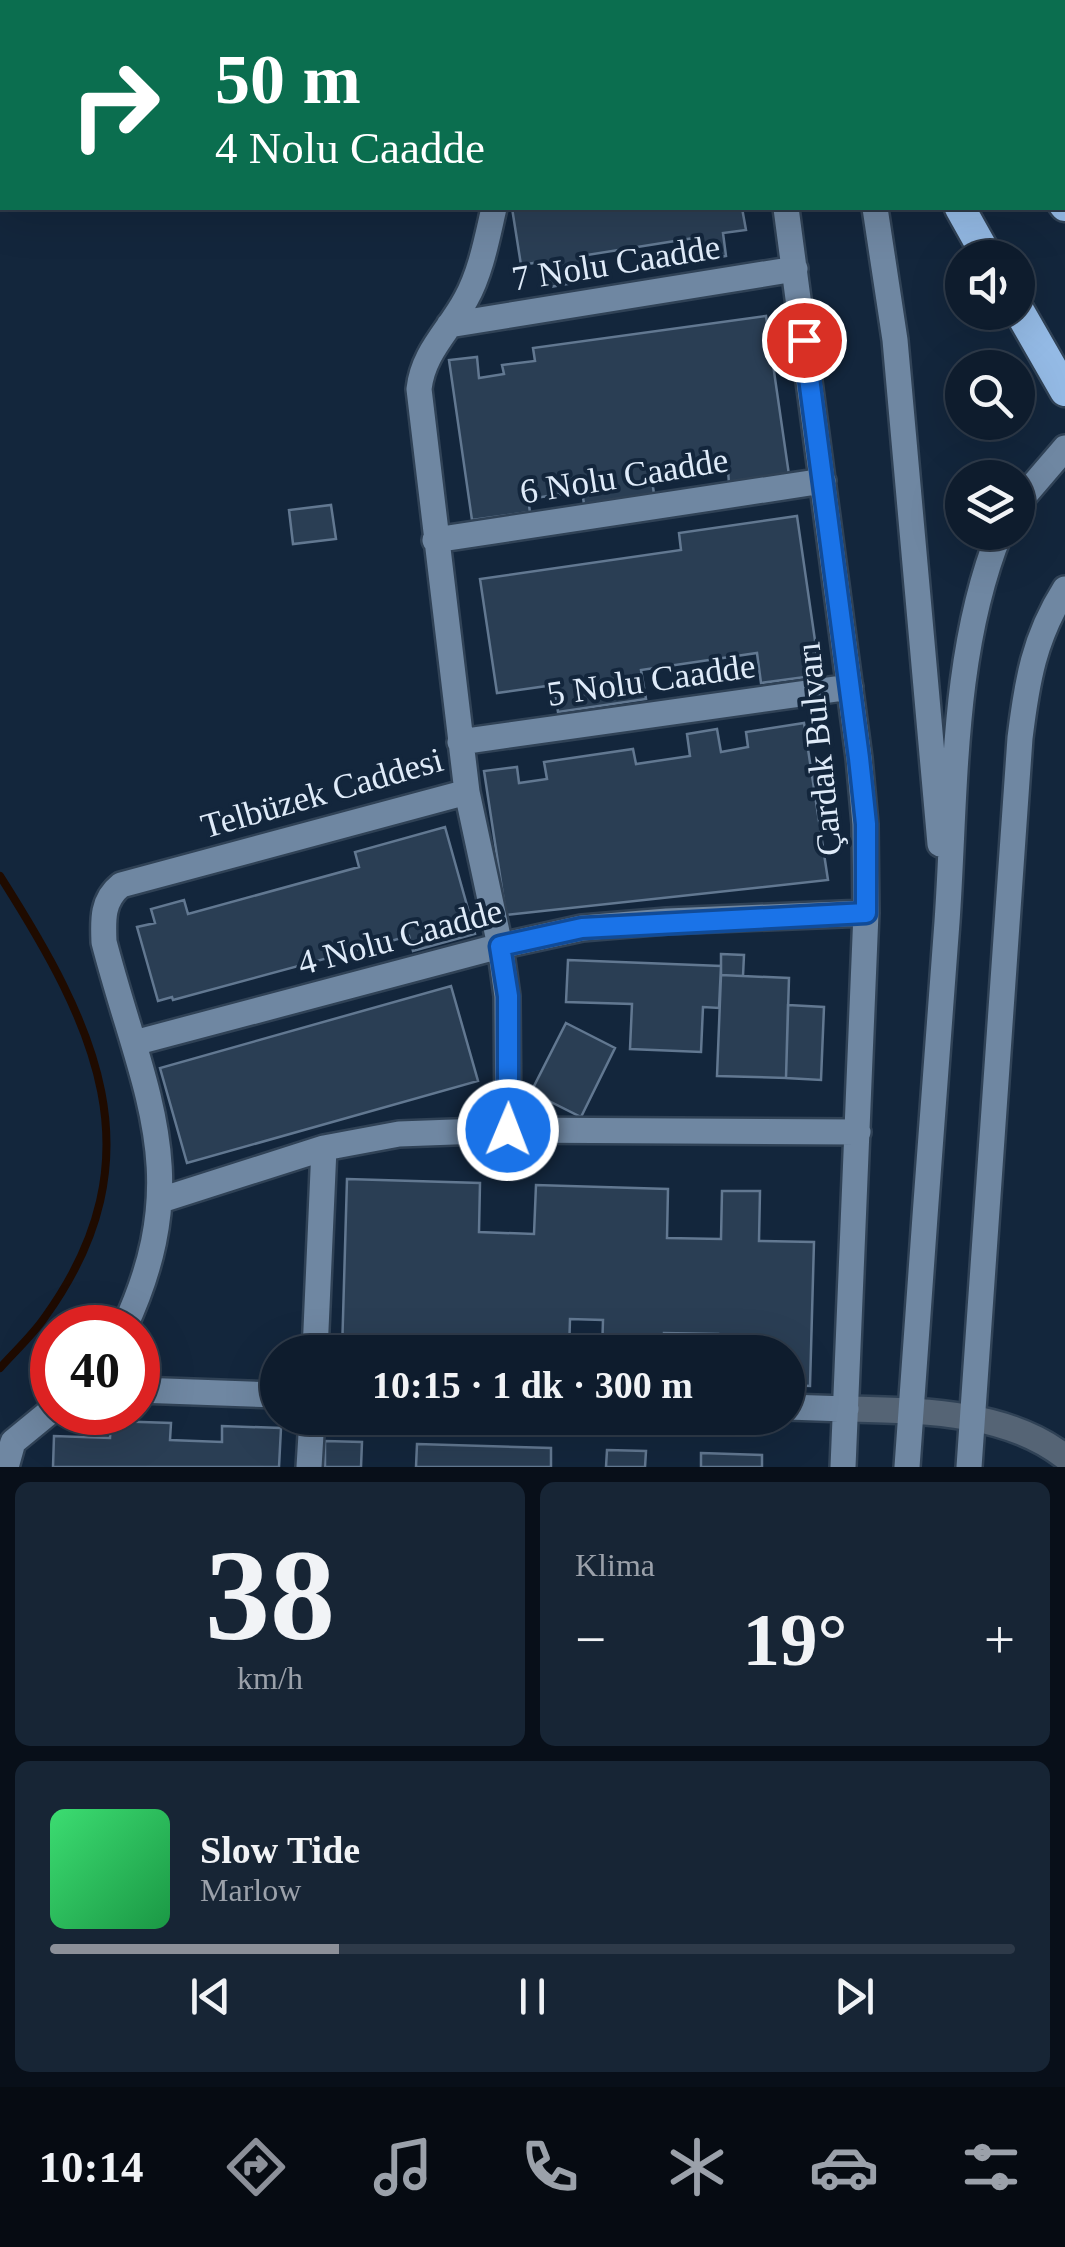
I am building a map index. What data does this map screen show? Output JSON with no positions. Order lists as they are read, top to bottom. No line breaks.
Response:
{"streets":{"street":["7 Nolu Caadde","6 Nolu Caadde","5 Nolu Caadde","Çardak Bulvarı","Telbüzek Caddesi","4 Nolu Caadde"]},"crossings":[["7 Nolu Caadde","Çardak Bulvarı"],["7 Nolu Caadde","Telbüzek Caddesi"],["6 Nolu Caadde","Çardak Bulvarı"],["6 Nolu Caadde","Telbüzek Caddesi"],["5 Nolu Caadde","Çardak Bulvarı"],["5 Nolu Caadde","Telbüzek Caddesi"],["Çardak Bulvarı","4 Nolu Caadde"],["Telbüzek Caddesi","4 Nolu Caadde"]],"page":{"turn":["50 m","4 Nolu Caadde"],"limit":"40","trip":"10:15 · 1 dk · 300 m","tile":[["38","km/h"],"Klima"],"heat":["−","19°","+"],"song":["Slow Tide","Marlow"],"tabs":"10:14"}}
